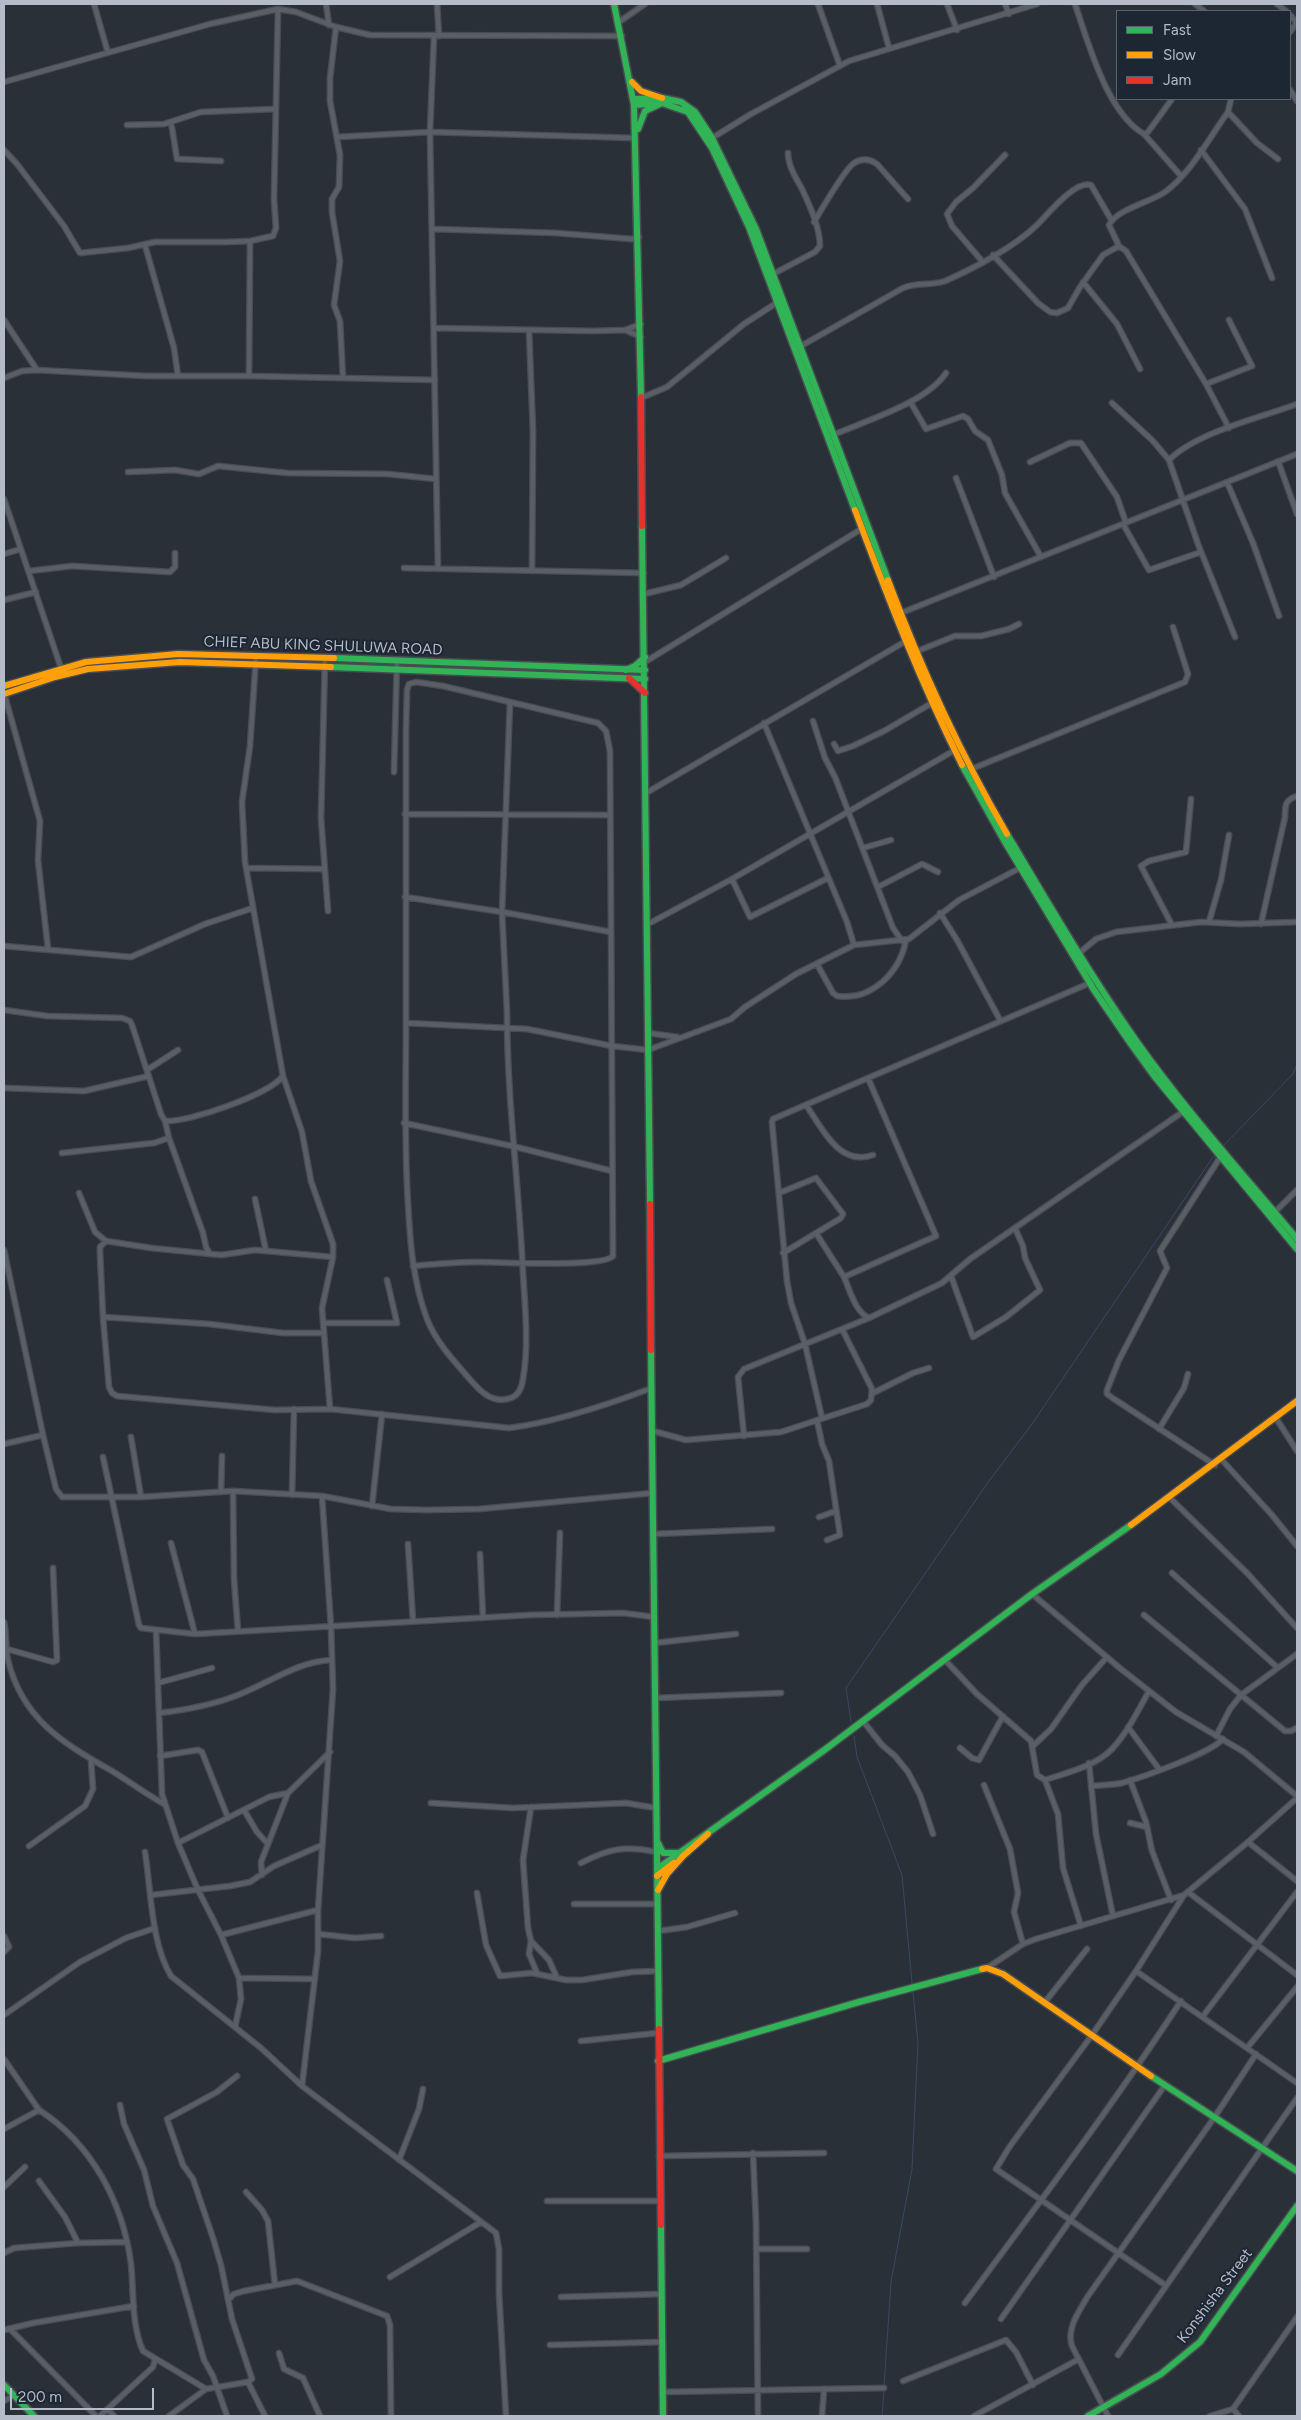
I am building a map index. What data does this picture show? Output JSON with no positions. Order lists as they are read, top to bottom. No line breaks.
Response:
{"streets":{"main road":["CHIEF ABU KING SHULUWA ROAD","Konshisha Street"]},"legend":["Fast","Slow","Jam"],"scale_bar":"200 m"}
